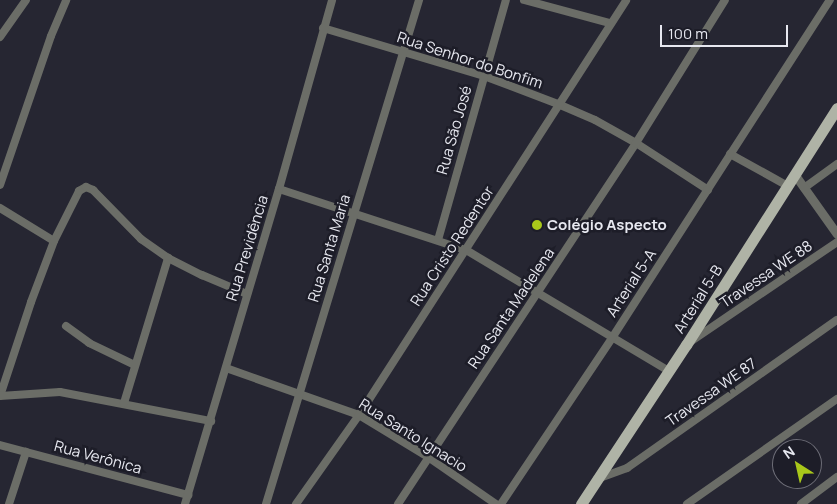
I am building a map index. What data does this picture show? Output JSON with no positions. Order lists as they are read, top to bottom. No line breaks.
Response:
{"streets":{"main road":["Arterial 5-B"],"street":["Rua Senhor do Bonfim","Rua São José","Rua Cristo Redentor","Rua Previdência","Rua Santa Maria","Travessa WE 88","Arterial 5-A","Rua Santa Madelena","Travessa WE 87","Rua Santo Ignacio","Rua Verônica"]},"crossings":[["Rua Senhor do Bonfim","Rua São José"],["Rua Senhor do Bonfim","Rua Cristo Redentor"],["Rua Senhor do Bonfim","Rua Previdência"],["Rua Senhor do Bonfim","Rua Santa Maria"],["Rua Senhor do Bonfim","Arterial 5-A"],["Rua Senhor do Bonfim","Rua Santa Madelena"],["Rua Cristo Redentor","Rua Santo Ignacio"],["Rua Previdência","Rua Santo Ignacio"],["Rua Previdência","Rua Verônica"],["Rua Santa Maria","Rua Santo Ignacio"],["Travessa WE 88","Arterial 5-B"],["Arterial 5-B","Travessa WE 87"],["Rua Santa Madelena","Rua Santo Ignacio"]],"places":["Colégio Aspecto"],"scale_bar":"100 m","north":"top left"}
